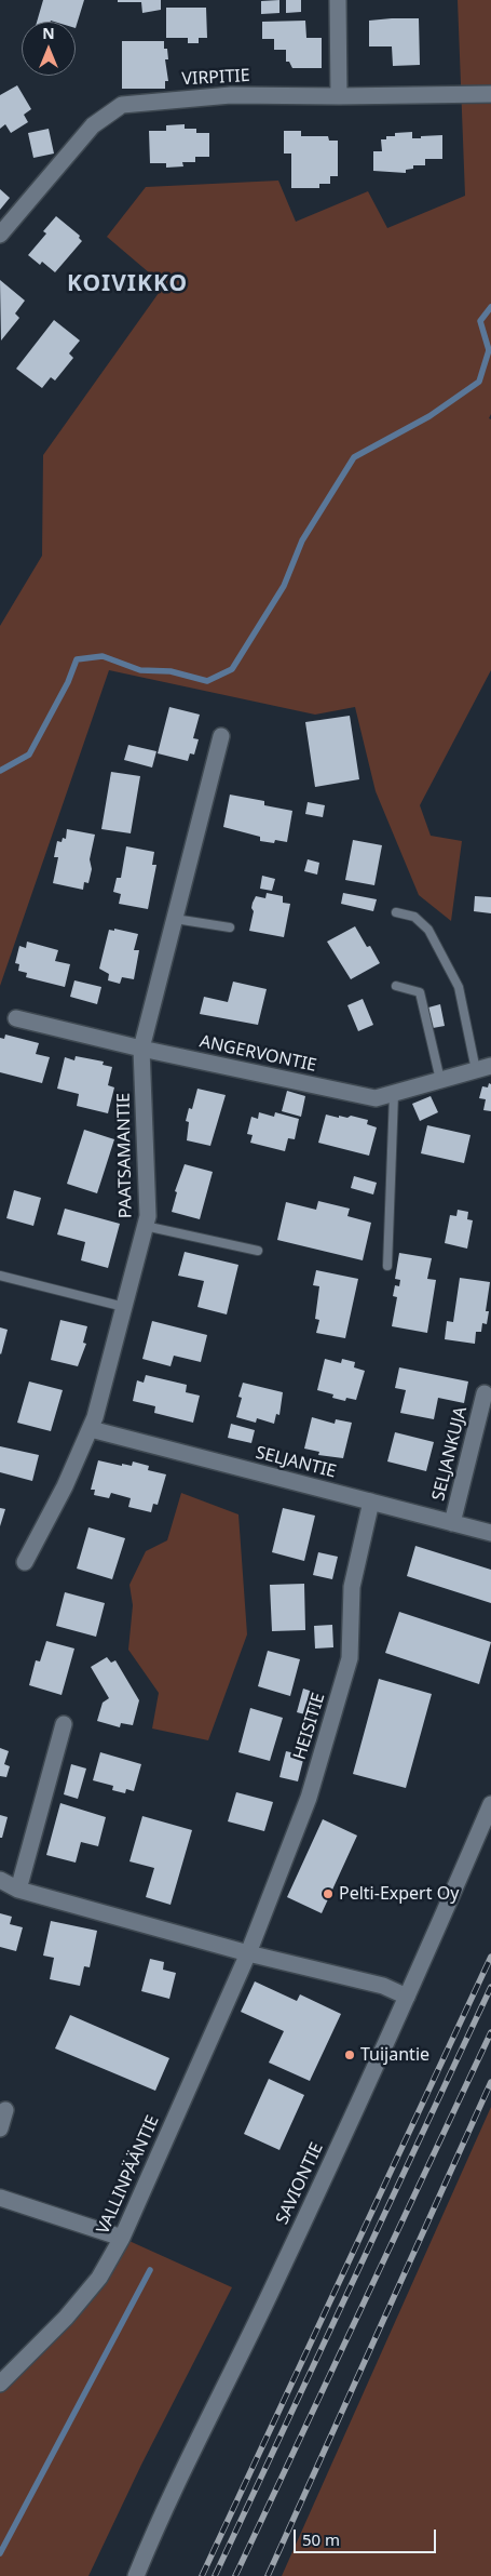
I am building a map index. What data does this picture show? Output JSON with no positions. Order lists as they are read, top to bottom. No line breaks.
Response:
{"streets":{"street":["VIRPITIE","ANGERVONTIE","PAATSAMANTIE","SELJANKUJA","SELJANTIE","HEISITIE","VALLINPÄÄNTIE","SAVIONTIE"]},"crossings":[["ANGERVONTIE","PAATSAMANTIE"],["PAATSAMANTIE","SELJANTIE"],["SELJANKUJA","SELJANTIE"],["SELJANTIE","HEISITIE"],["HEISITIE","VALLINPÄÄNTIE"]],"districts":["KOIVIKKO"],"places":["Pelti-Expert Oy","Tuijantie"],"scale_bar":"50 m","north":"top"}
